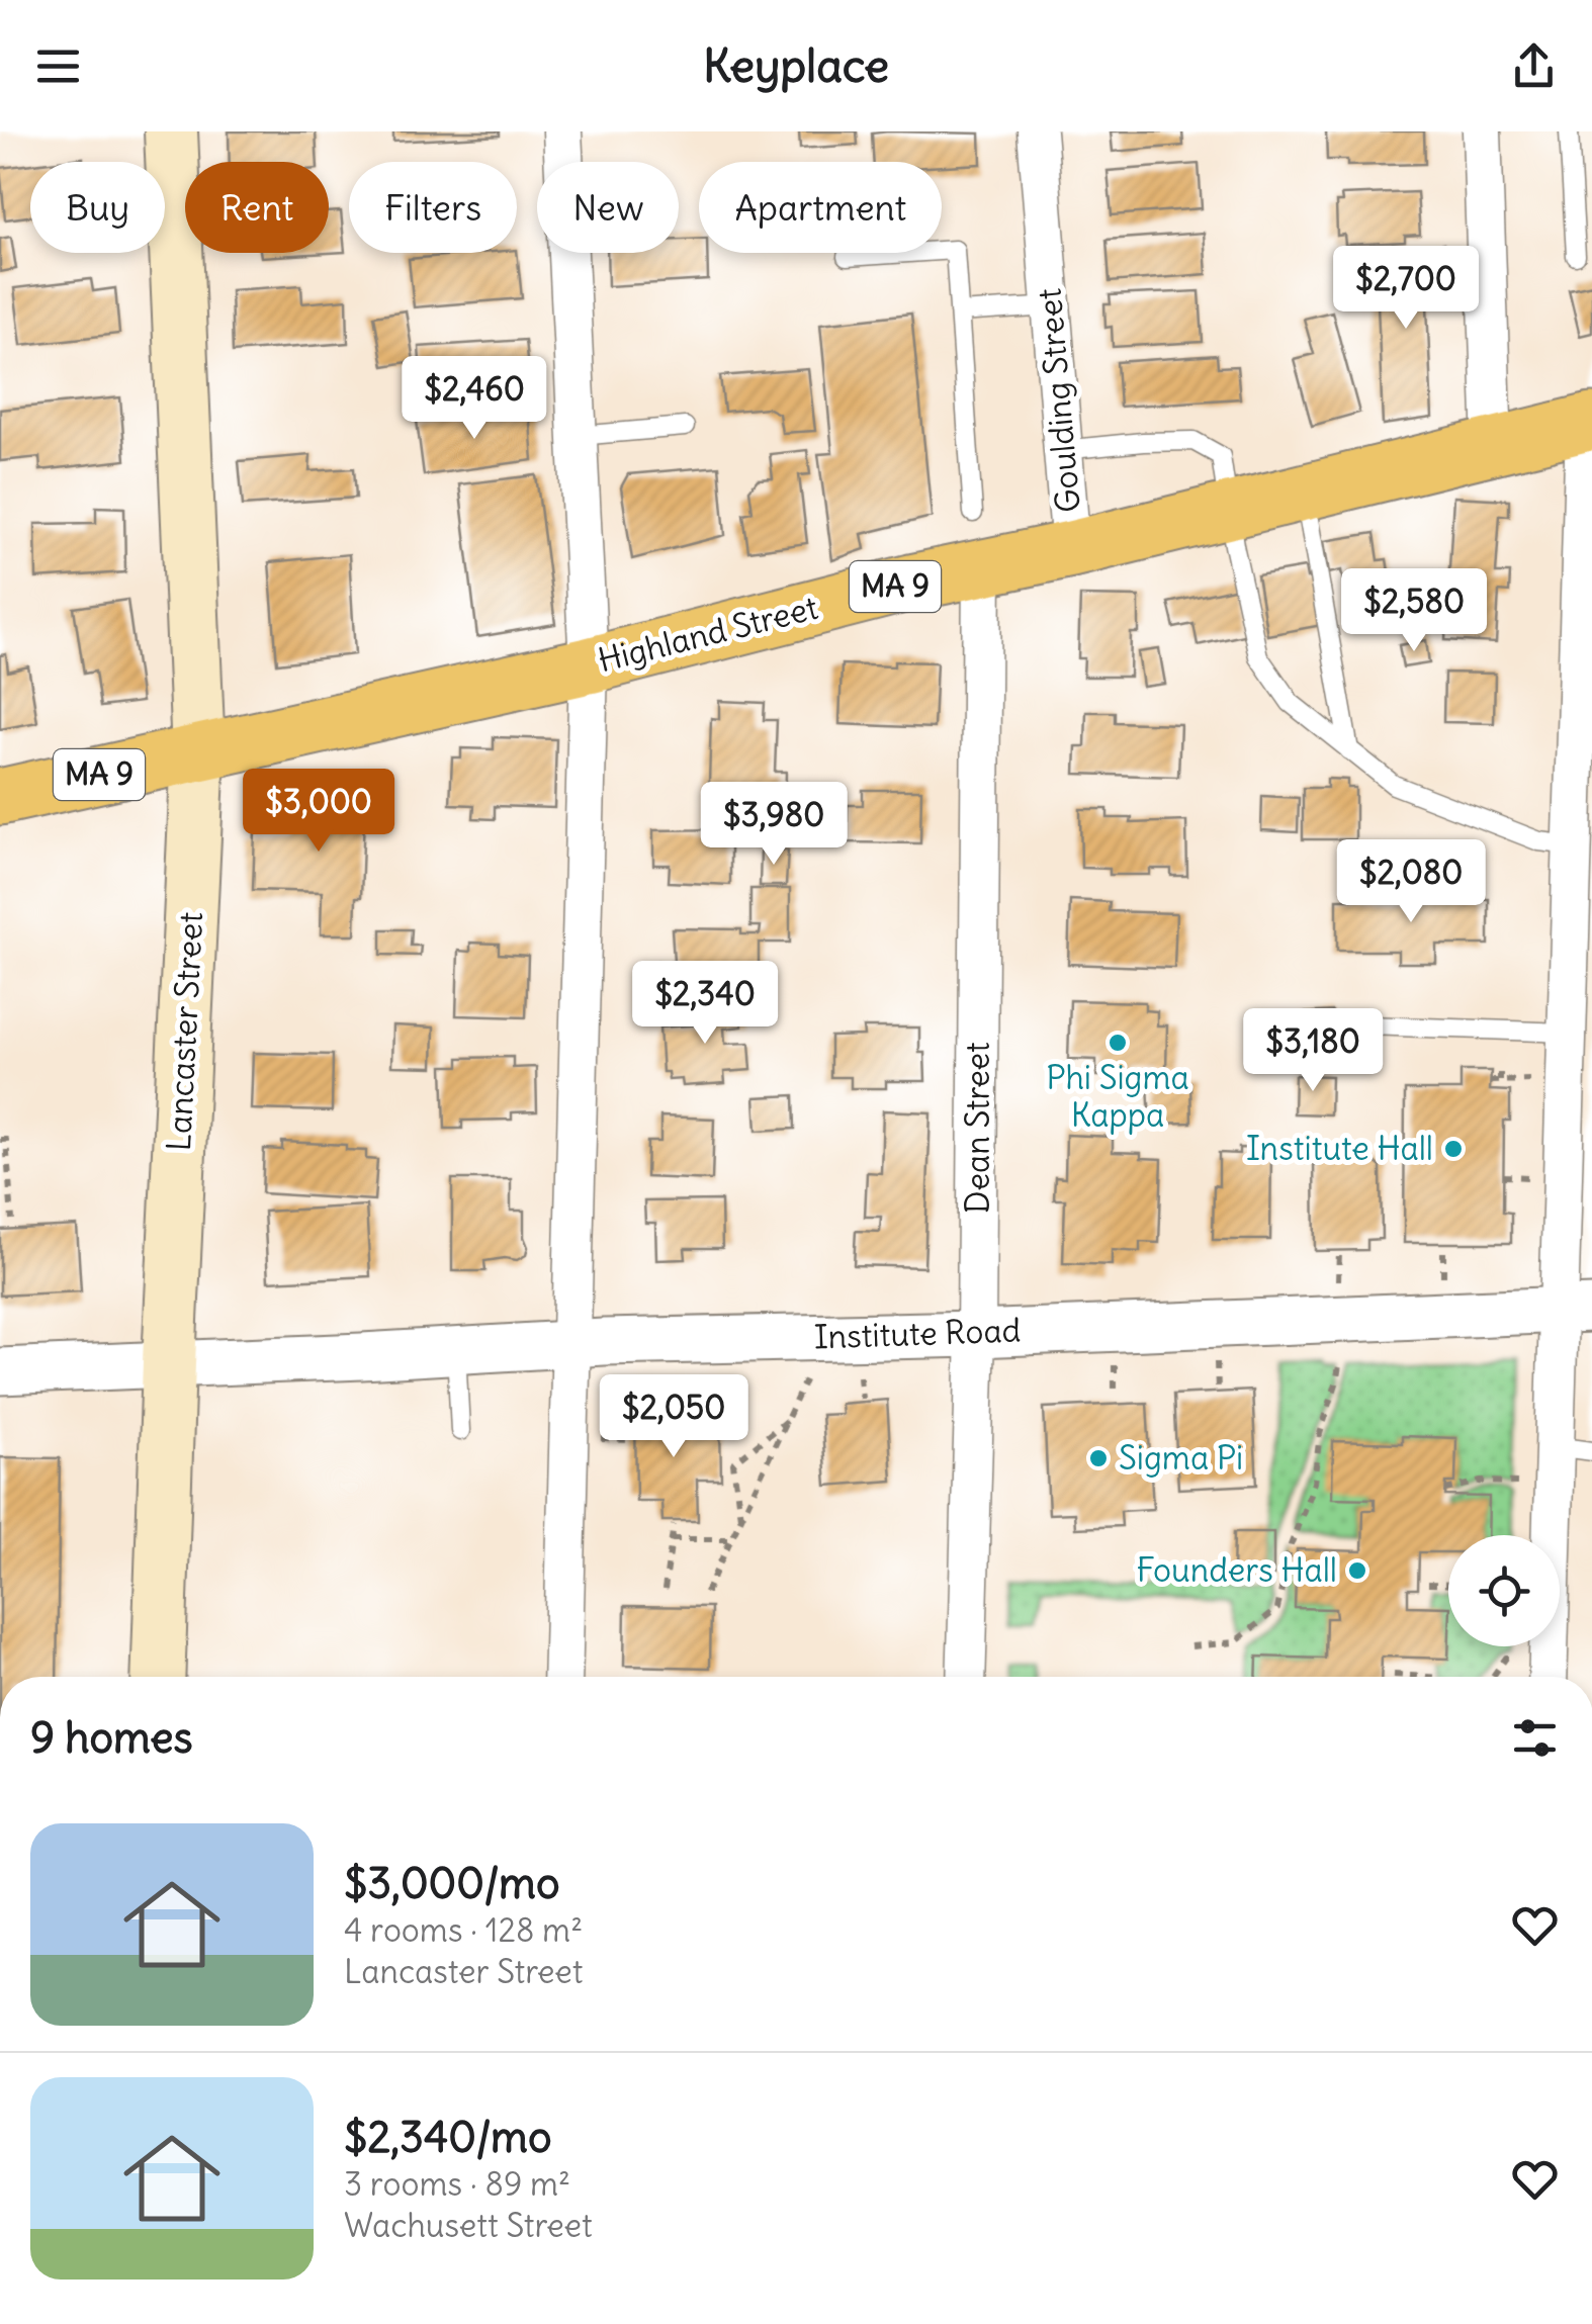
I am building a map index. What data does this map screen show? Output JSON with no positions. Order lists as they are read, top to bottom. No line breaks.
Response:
{"streets":{"highway":["MA 9","Highland Street"],"main road":["Lancaster Street"],"street":["Goulding Street","Dean Street","Institute Road"]},"crossings":[["Goulding Street","Highland Street"],["Highland Street","Lancaster Street"],["Highland Street","Dean Street"],["Lancaster Street","Institute Road"],["Dean Street","Institute Road"]],"places":["Phi Sigma Kappa","Institute Hall","Sigma Pi","Founders Hall"],"page":{"header":"Keyplace","chip":["Buy","Rent","Filters","New","Apartment"],"price":["$2,700","$2,460","$2,580","$3,000","$3,980","$2,080","$2,340","$3,180","$2,050"],"heading":"9 homes","list":[{"name":"$3,000/mo","note":"4 rooms · 128 m² · Lancaster Street"},{"name":"$2,340/mo","note":"3 rooms · 89 m² · Wachusett Street"}]}}
